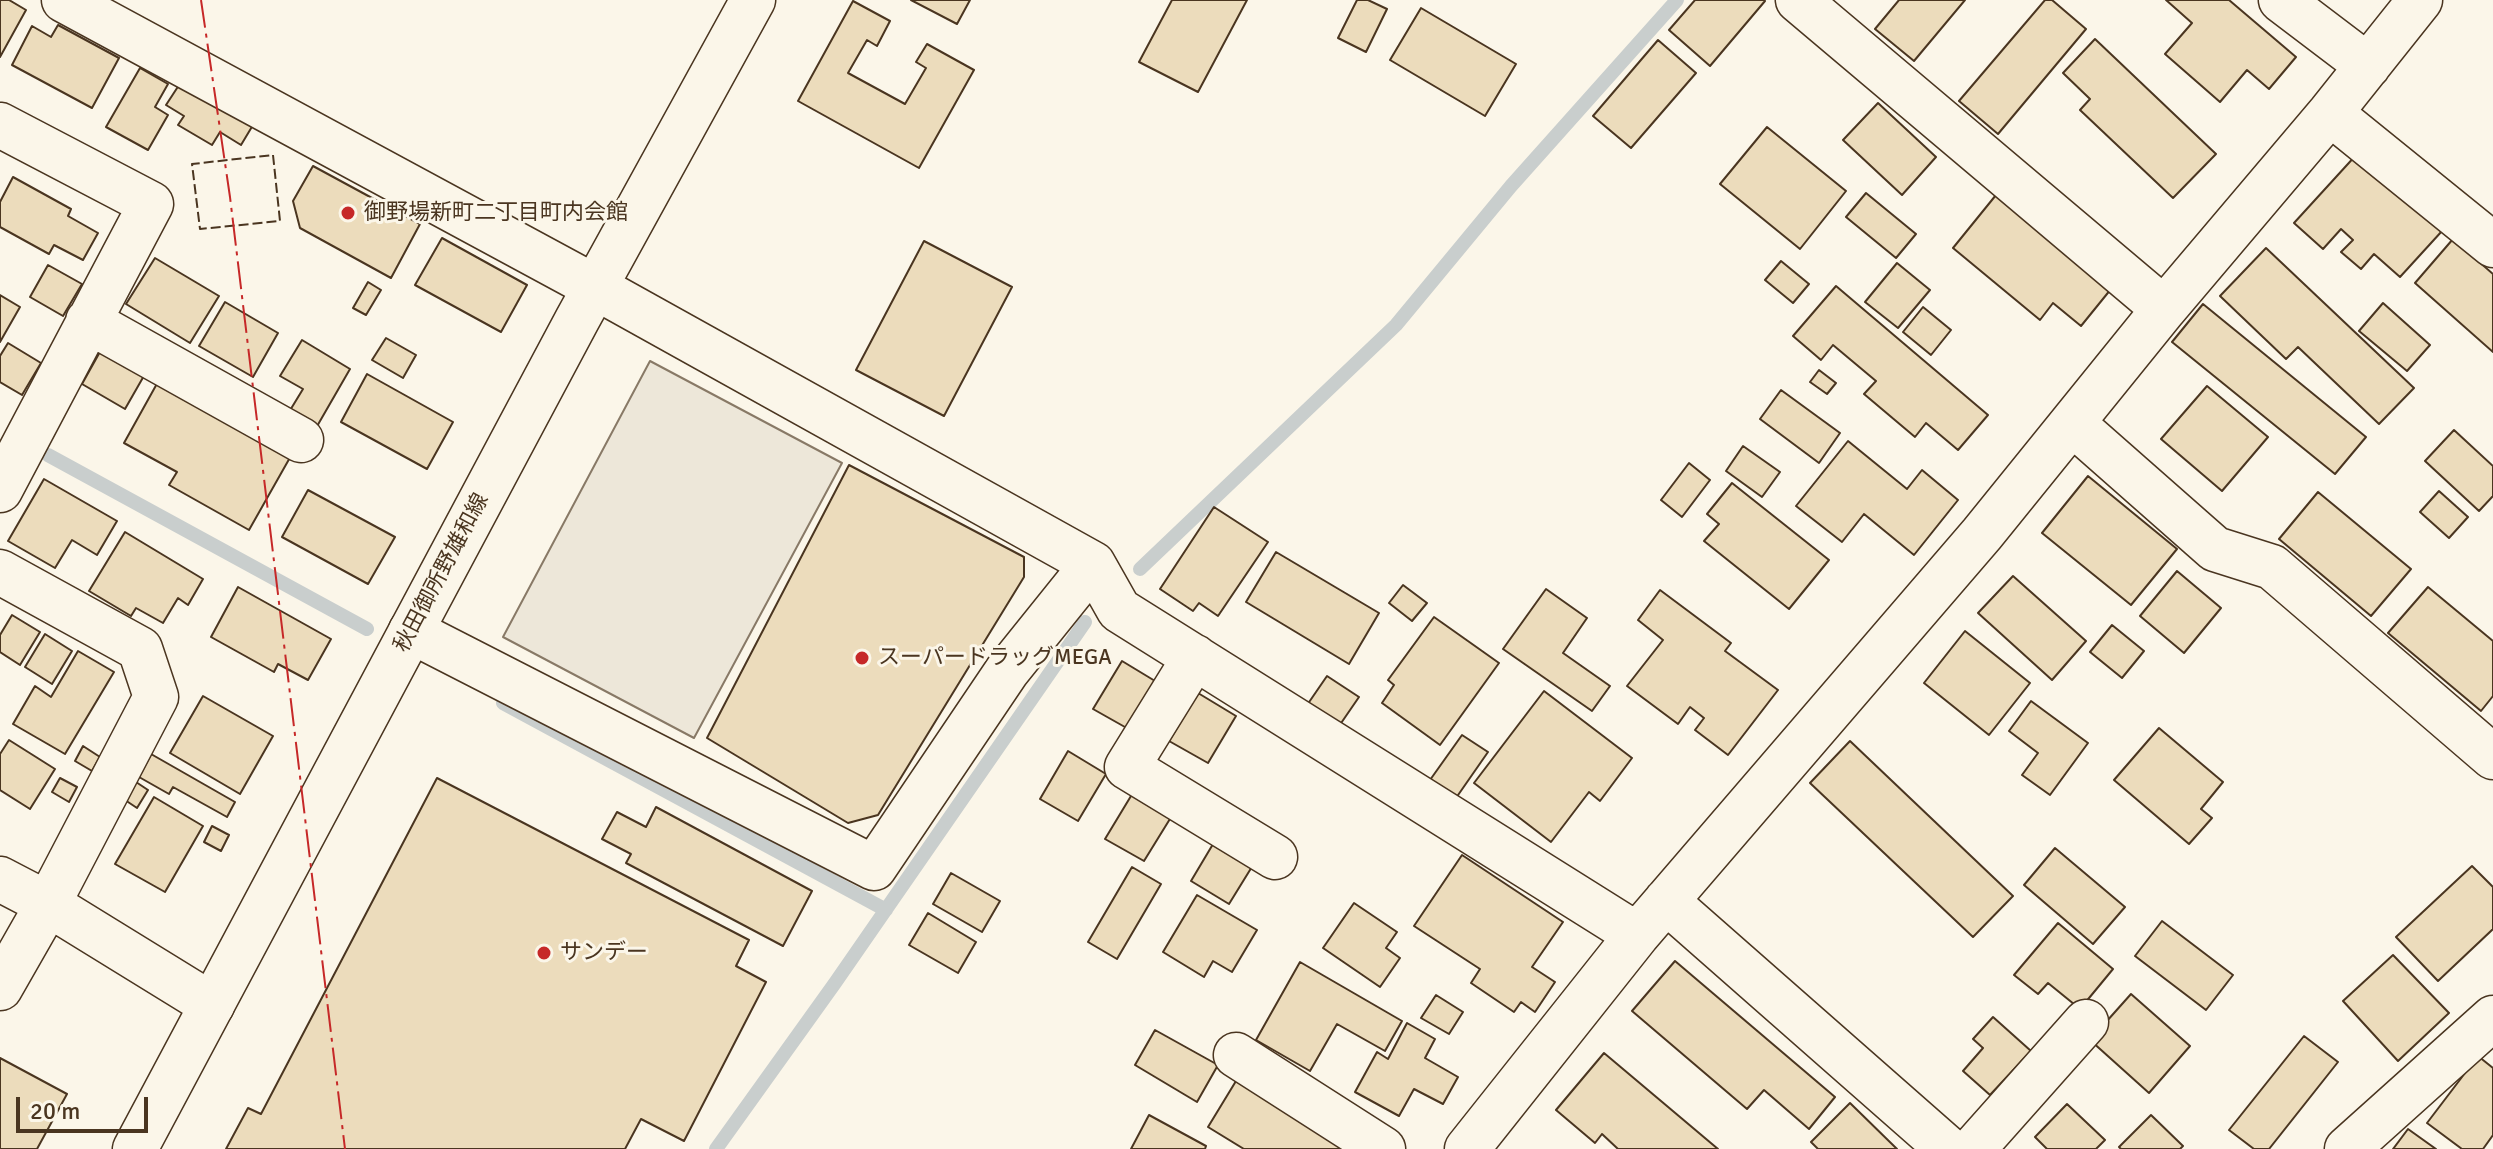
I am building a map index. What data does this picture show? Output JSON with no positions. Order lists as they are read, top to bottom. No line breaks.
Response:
{"streets":{"street":["秋田御所野雄和線"]},"places":["御野場新町二丁目町内会館","スーパードラッグMEGA","サンデー"],"scale_bar":"20 m"}
